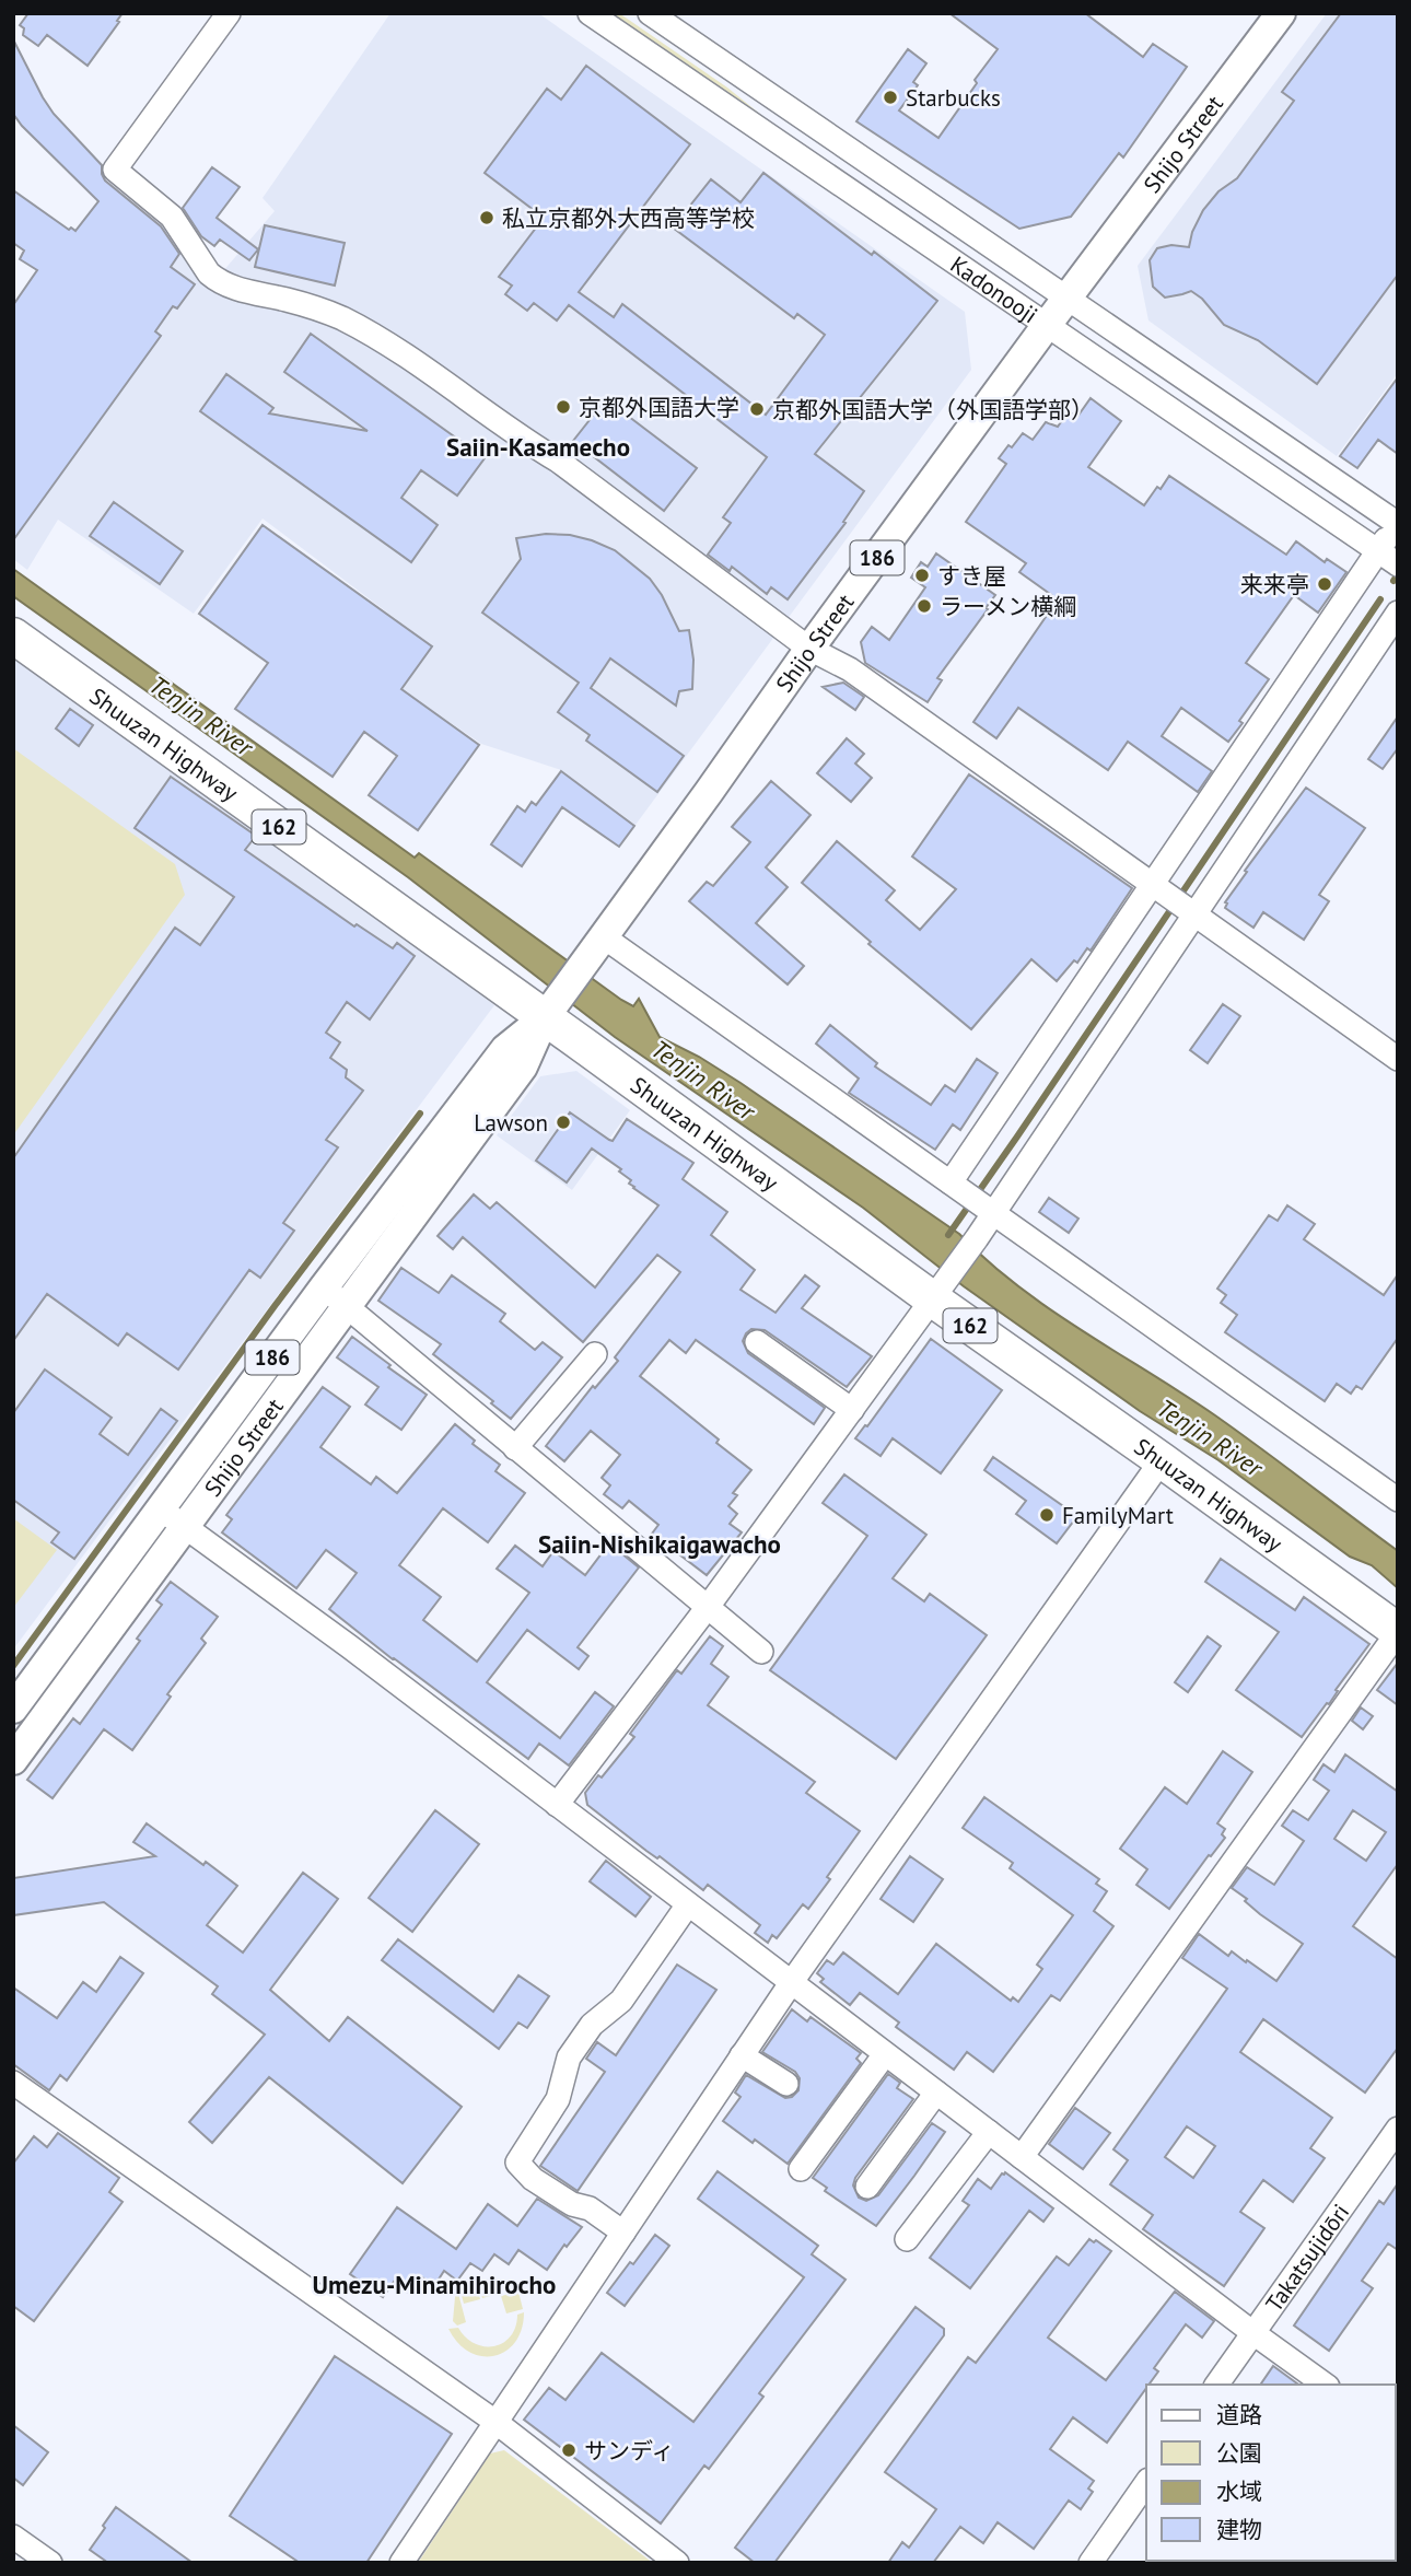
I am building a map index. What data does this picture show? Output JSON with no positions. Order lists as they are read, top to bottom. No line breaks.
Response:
{"streets":{"highway":["Shuuzan Highway","162"],"main road":["Shijo Street","186"],"street":["Kadonooji","Takatsujidōri"]},"crossings":[["Shijo Street","Kadonooji"],["Shijo Street","Shuuzan Highway"]],"districts":["Saiin-Kasamecho","Saiin-Nishikaigawacho","Umezu-Minamihirocho"],"water":["Tenjin River"],"places":["Starbucks","私立京都外大西高等学校","京都外国語大学","京都外国語大学（外国語学部）","すき屋","来来亭","ラーメン横綱","Lawson","FamilyMart","サンディ"],"legend":["道路","公園","水域","建物"]}
